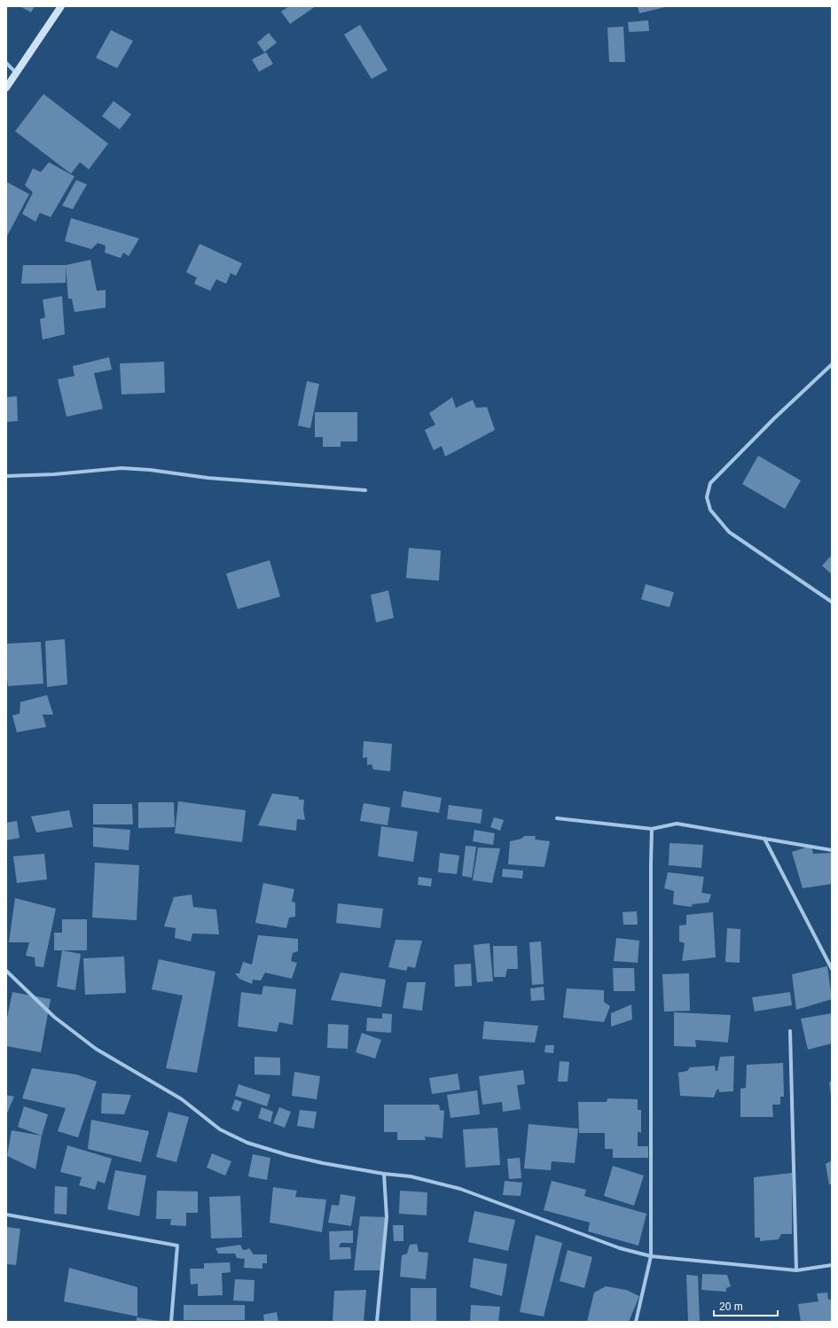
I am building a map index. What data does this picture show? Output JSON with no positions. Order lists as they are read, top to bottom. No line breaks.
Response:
{"scale_bar":"20 m"}
